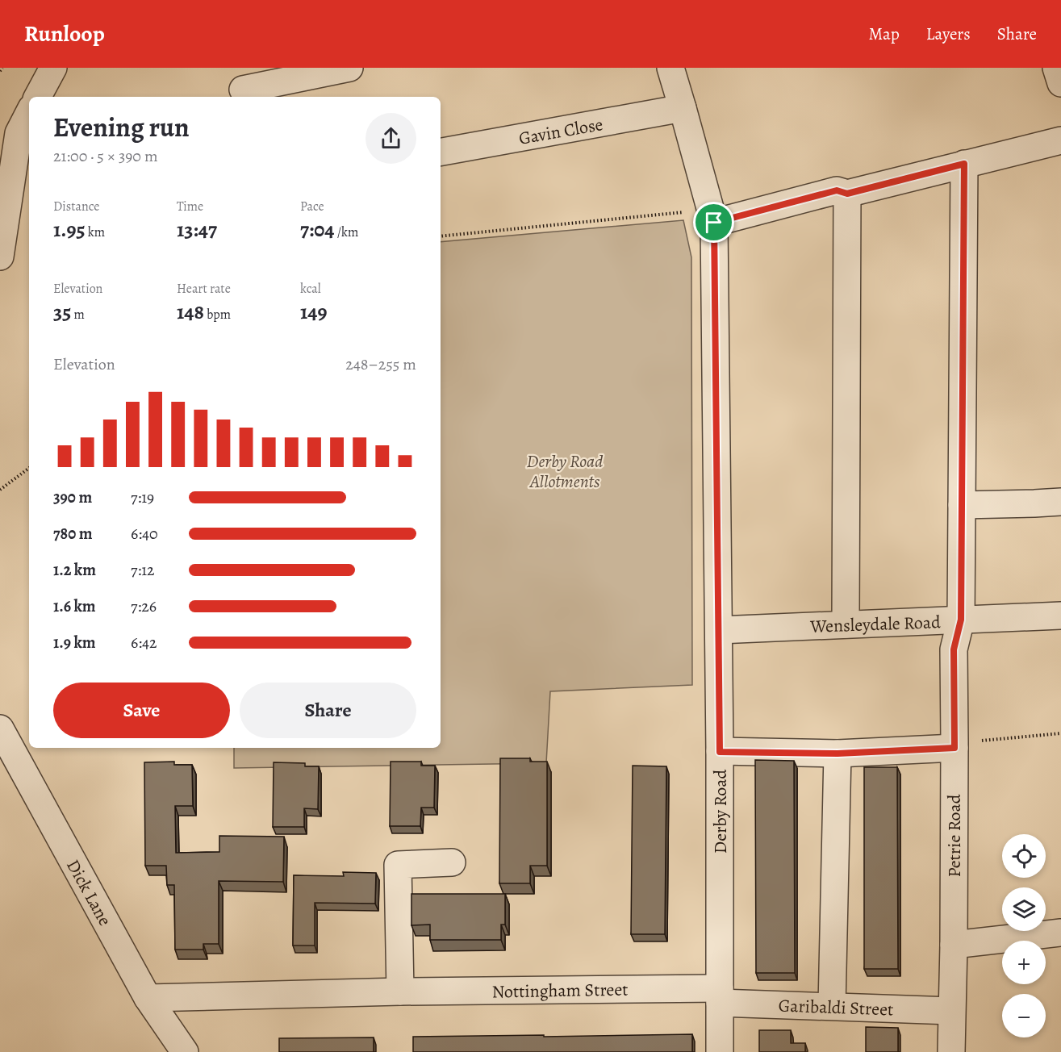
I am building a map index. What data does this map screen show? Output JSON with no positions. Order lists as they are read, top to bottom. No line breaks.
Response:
{"streets":{"street":["Gavin Close","Wensleydale Road","Derby Road","Petrie Road","Dick Lane","Nottingham Street","Garibaldi Street"]},"crossings":[["Gavin Close","Derby Road"],["Wensleydale Road","Derby Road"],["Wensleydale Road","Petrie Road"],["Derby Road","Nottingham Street"],["Derby Road","Garibaldi Street"],["Petrie Road","Garibaldi Street"],["Dick Lane","Nottingham Street"],["Nottingham Street","Garibaldi Street"]],"parks":["Derby Road Allotments"],"page":{"header":"Runloop","nav":["Map","Layers","Share"],"heading":["Evening run","21:00 · 5 × 390 m"],"stats":[["Distance","1.95 km"],["Time","13:47"],["Pace","7:04 /km"],["Elevation","35 m"],["Heart rate","148 bpm"],["kcal","149"]],"chart":["Elevation","248–255 m"],"list":[{"name":"390 m","note":"7:19"},{"name":"780 m","note":"6:40"},{"name":"1.2 km","note":"7:12"},{"name":"1.6 km","note":"7:26"},{"name":"1.9 km","note":"6:42"}],"buttons":["Save","Share"],"map_buttons":["+","−"]}}
